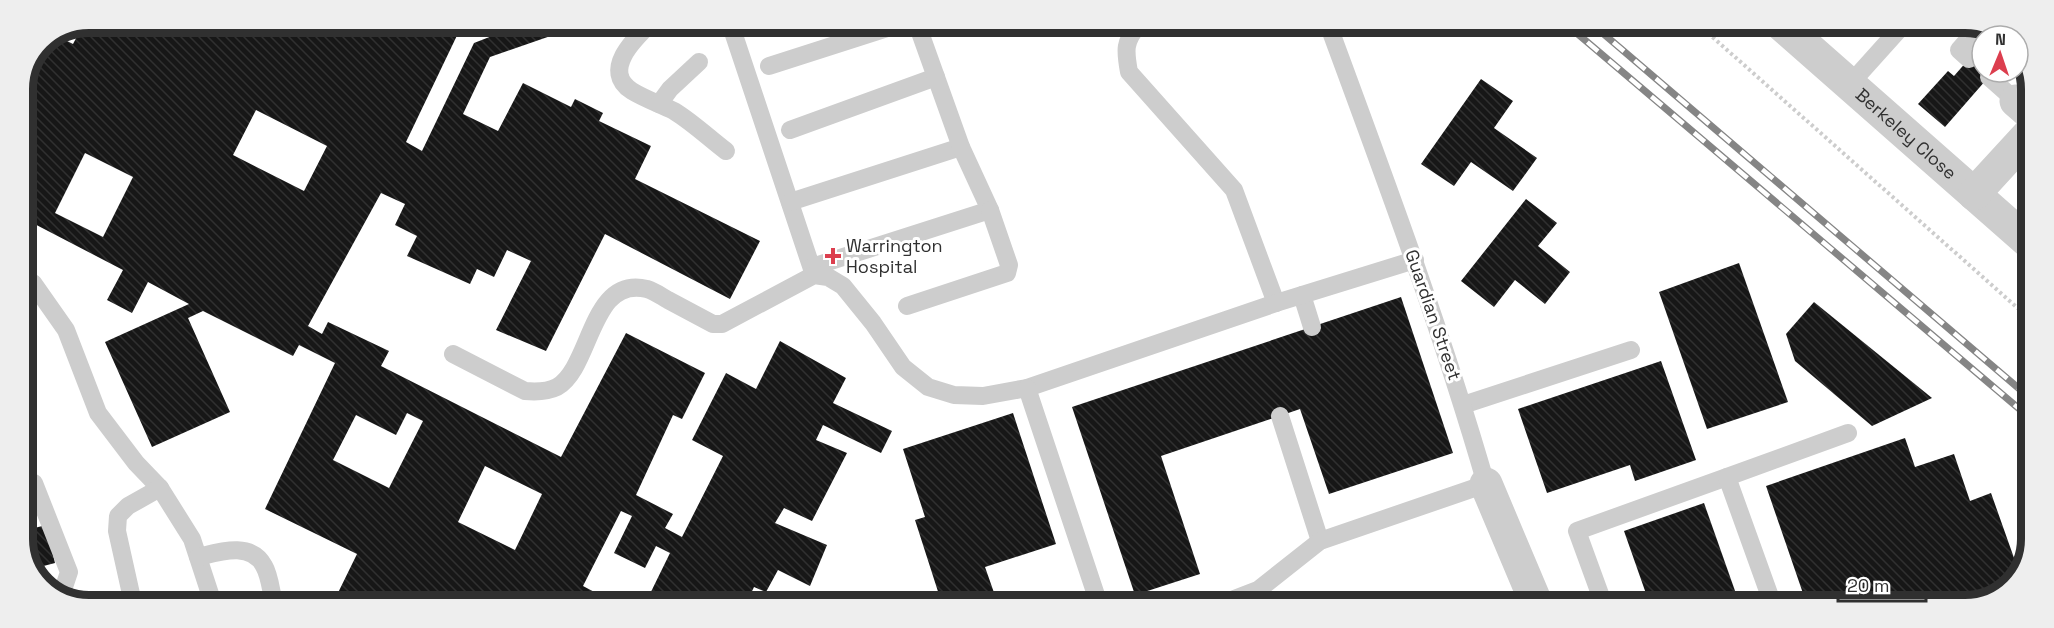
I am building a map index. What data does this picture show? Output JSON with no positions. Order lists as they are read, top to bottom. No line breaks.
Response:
{"streets":{"street":["Berkeley Close","Guardian Street"]},"places":{"health":["Warrington Hospital"]},"scale_bar":"20 m","north":"top"}
